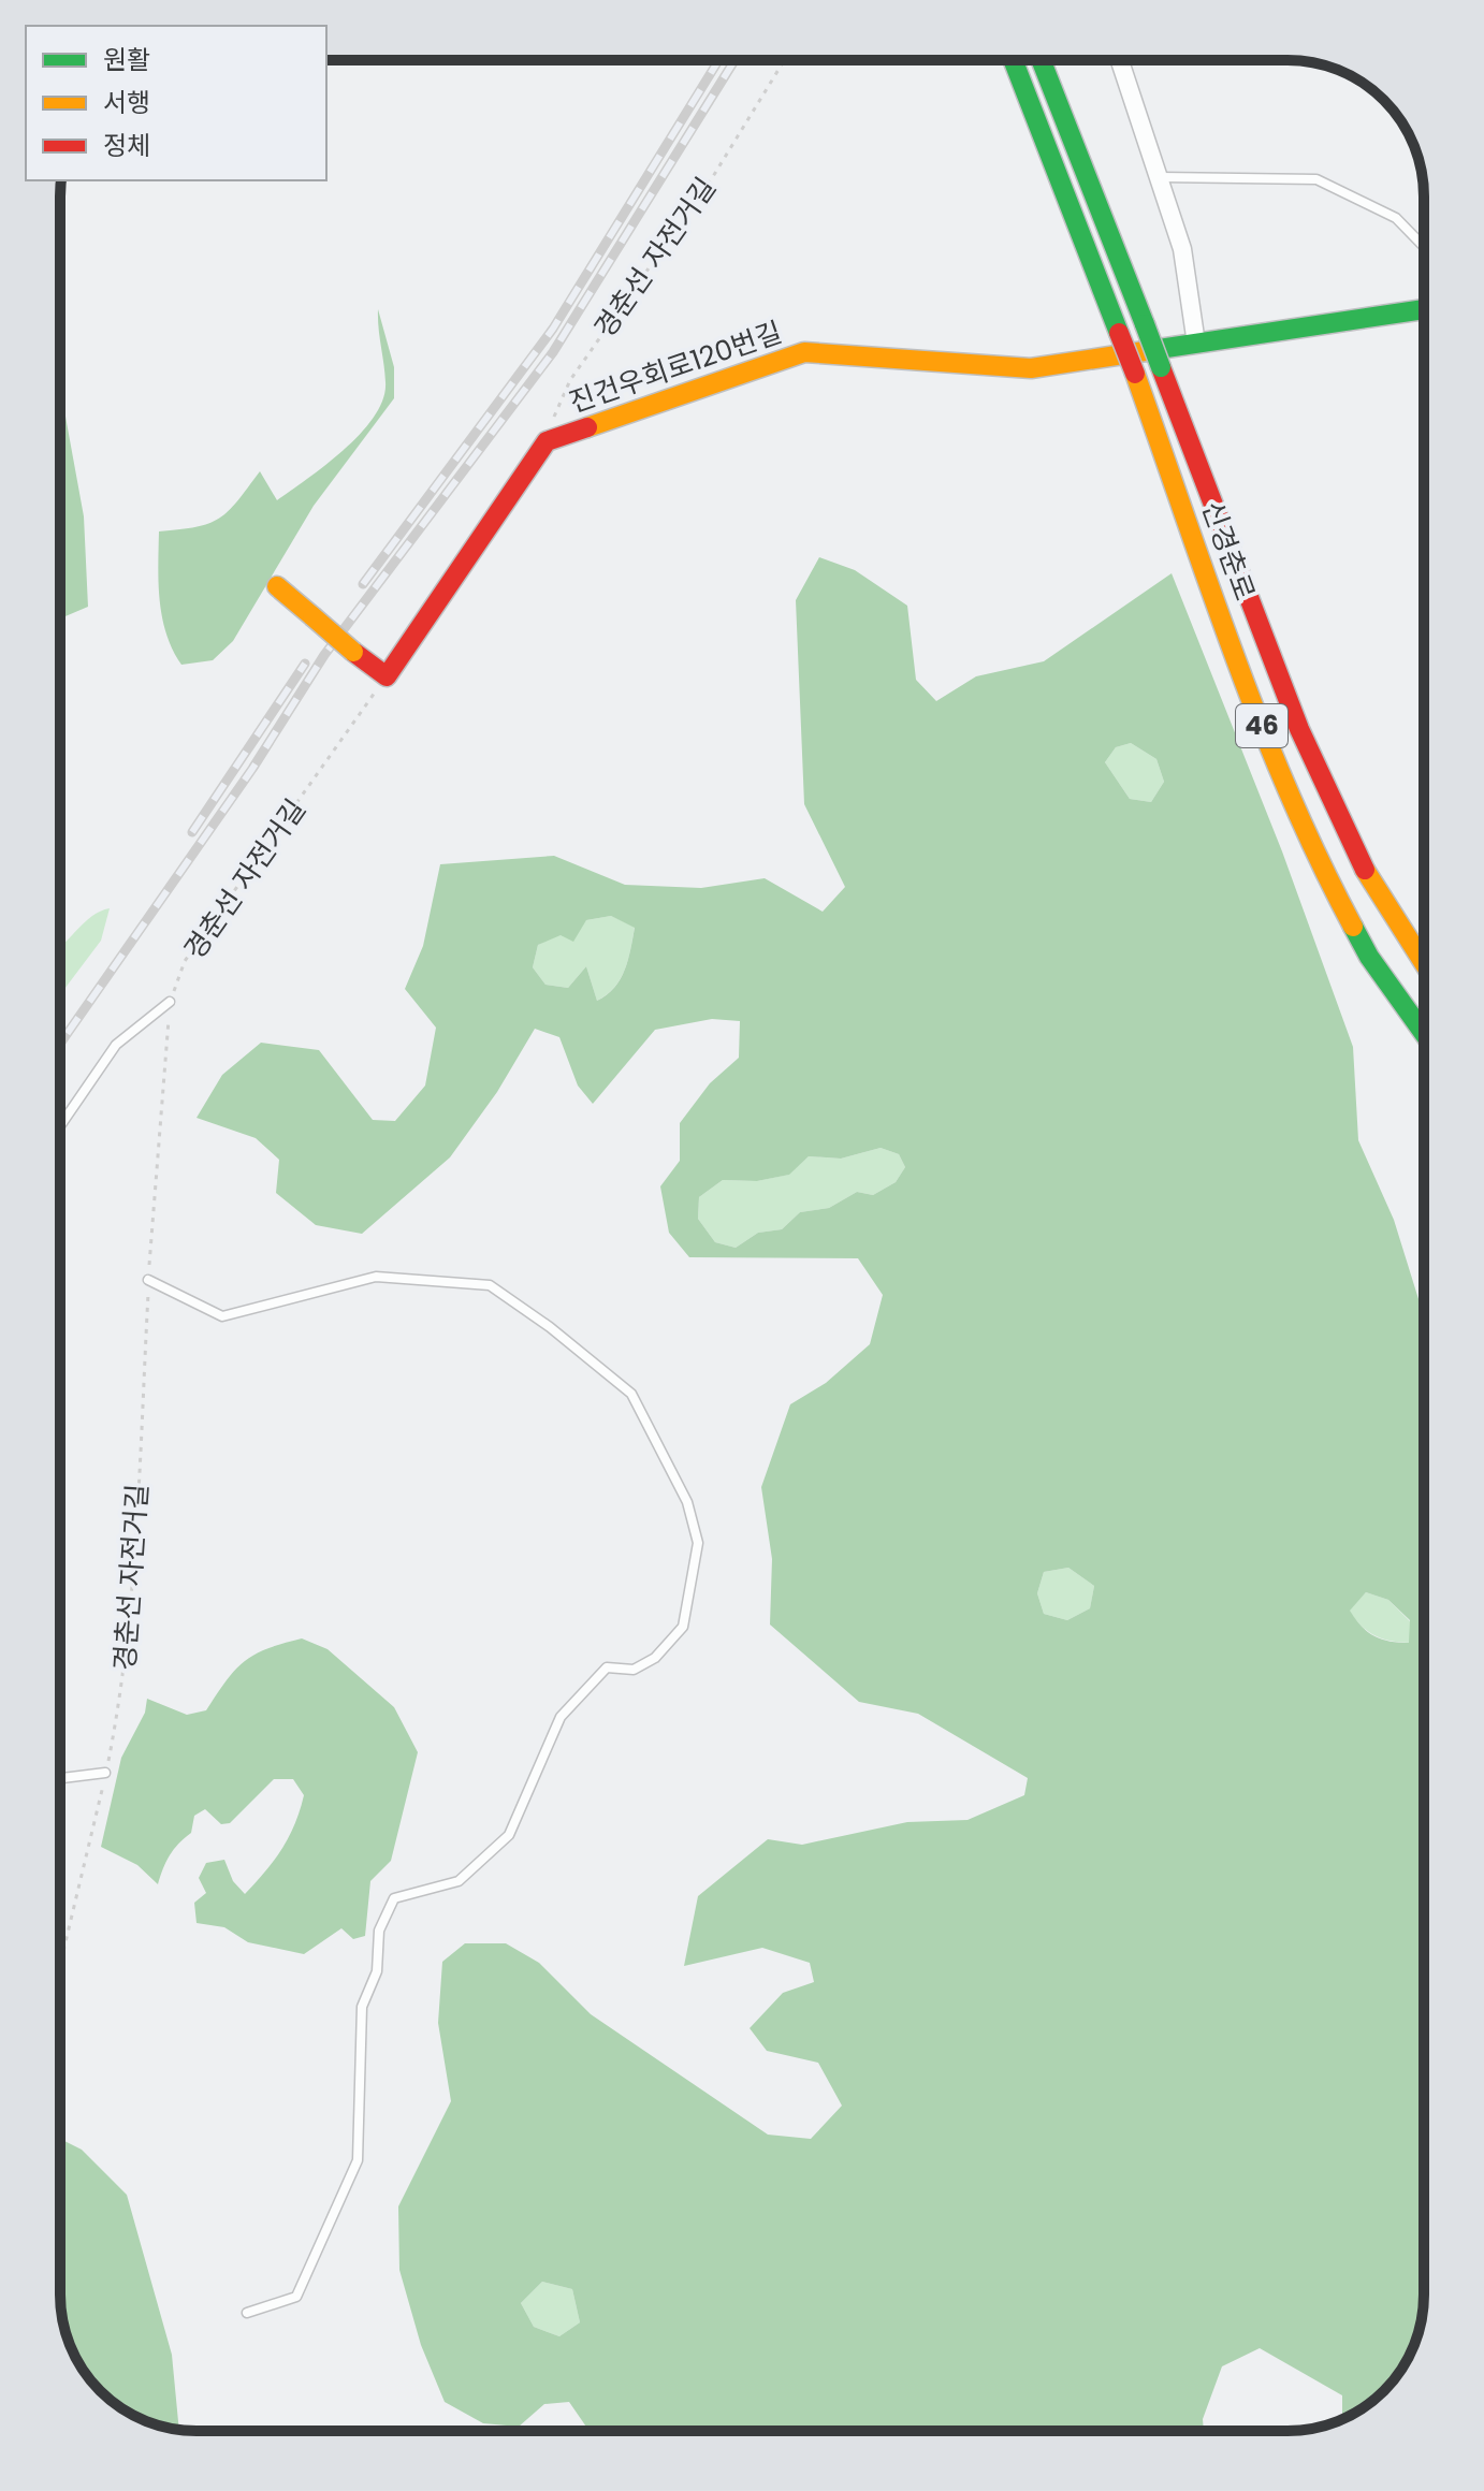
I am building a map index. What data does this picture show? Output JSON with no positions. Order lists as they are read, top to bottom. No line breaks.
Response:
{"streets":{"main road":["진건우회로120번길","신경춘로","46"],"path":["경춘선 자전거길"]},"crossings":[["경춘선 자전거길","진건우회로120번길"]],"legend":["원활","서행","정체"]}
